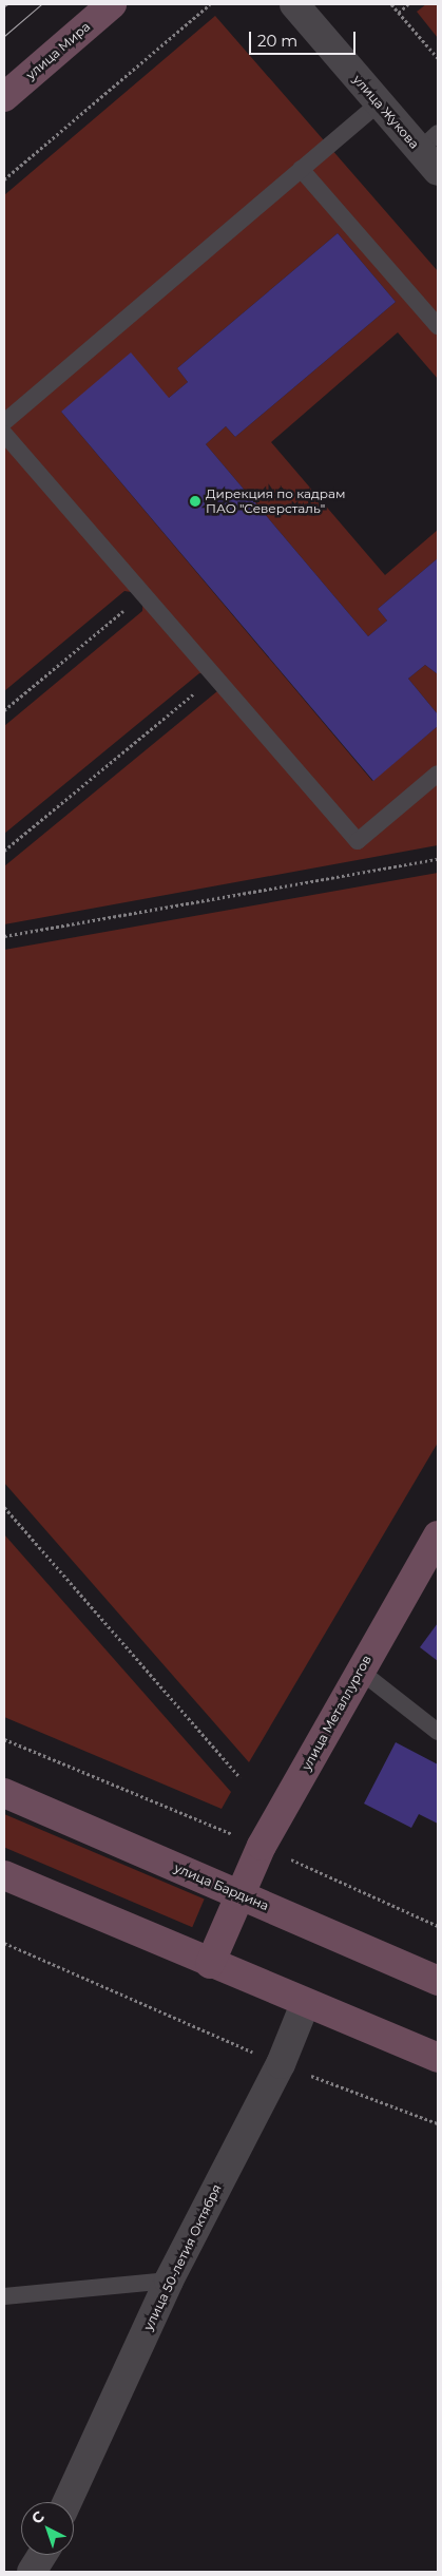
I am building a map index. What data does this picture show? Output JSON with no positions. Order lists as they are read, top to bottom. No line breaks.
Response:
{"streets":{"main road":["улица Мира","улица Металлургов","улица Бардина"],"street":["улица Жукова","улица 50-летия Октября"]},"crossings":[["улица Металлургов","улица Бардина"]],"places":["Дирекция по кадрам ПАО \"Северсталь\""],"scale_bar":"20 m","north":"top left"}
